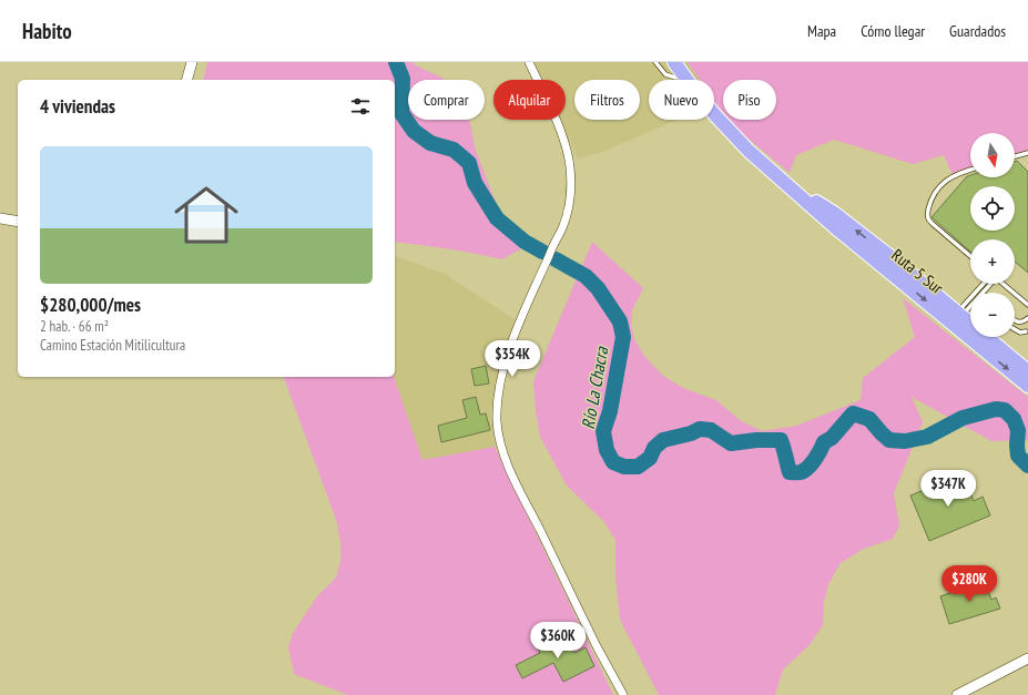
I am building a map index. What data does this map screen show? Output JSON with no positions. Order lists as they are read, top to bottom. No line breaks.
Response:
{"streets":{"highway":["Ruta 5 Sur"]},"water":["Río La Chacra"],"north":"bottom","page":{"header":"Habito","nav":["Mapa","Cómo llegar","Guardados"],"chip":["Comprar","Alquilar","Filtros","Nuevo","Piso"],"heading":"4 viviendas","map_buttons":["+","−"],"list":[{"name":"$280,000/mes","note":"2 hab. · 66 m² · Camino Estación Mitilicultura"}],"price":["$354K","$347K","$280K","$360K"]}}
